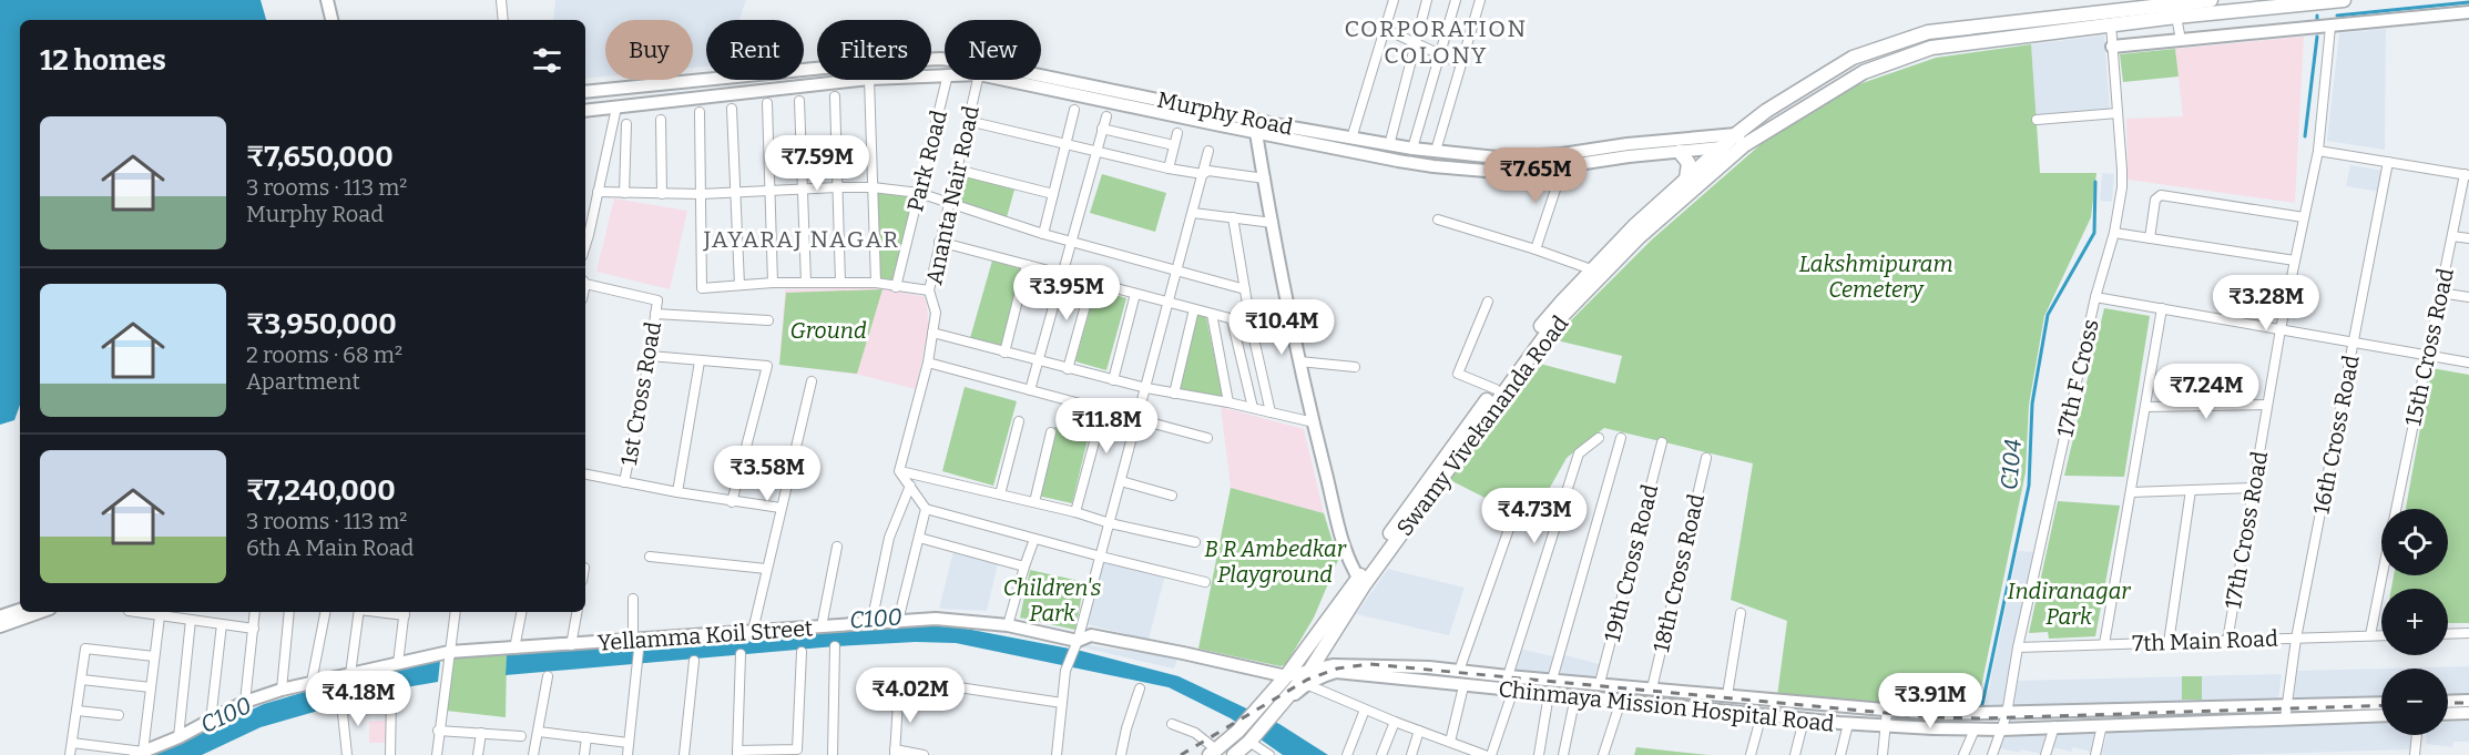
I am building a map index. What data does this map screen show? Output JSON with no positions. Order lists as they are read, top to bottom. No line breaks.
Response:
{"streets":{"main road":["Murphy Road","Swamy Vivekananda Road","Yellamma Koil Street","Chinmaya Mission Hospital Road"],"street":["Park Road","Ananta Nair Road","15th Cross Road","17th F Cross","1st Cross Road","16th Cross Road","17th Cross Road","19th Cross Road","18th Cross Road","7th Main Road"]},"crossings":[["Murphy Road","Swamy Vivekananda Road"],["15th Cross Road","7th Main Road"],["17th F Cross","Swamy Vivekananda Road"],["17th F Cross","7th Main Road"],["17th F Cross","Chinmaya Mission Hospital Road"],["Swamy Vivekananda Road","Yellamma Koil Street"],["Swamy Vivekananda Road","Chinmaya Mission Hospital Road"],["16th Cross Road","7th Main Road"],["16th Cross Road","Chinmaya Mission Hospital Road"],["17th Cross Road","7th Main Road"],["19th Cross Road","Chinmaya Mission Hospital Road"],["18th Cross Road","Chinmaya Mission Hospital Road"],["Yellamma Koil Street","Chinmaya Mission Hospital Road"]],"districts":["CORPORATION COLONY","JAYARAJ NAGAR"],"water":["C104","C100"],"parks":["Lakshmipuram Cemetery","Ground","B R Ambedkar Playground","Children's Park","Indiranagar Park"],"page":{"chip":["Buy","Rent","Filters","New"],"heading":"12 homes","list":[{"name":"₹7,650,000","note":"3 rooms · 113 m² · Murphy Road"},{"name":"₹3,950,000","note":"2 rooms · 68 m² · Apartment"},{"name":"₹7,240,000","note":"3 rooms · 113 m² · 6th A Main Road"}],"price":["₹7.59M","₹7.65M","₹3.95M","₹3.28M","₹10.4M","₹7.24M","₹11.8M","₹3.58M","₹4.73M","₹4.02M","₹4.18M","₹3.91M"],"map_buttons":["+","−"]}}
